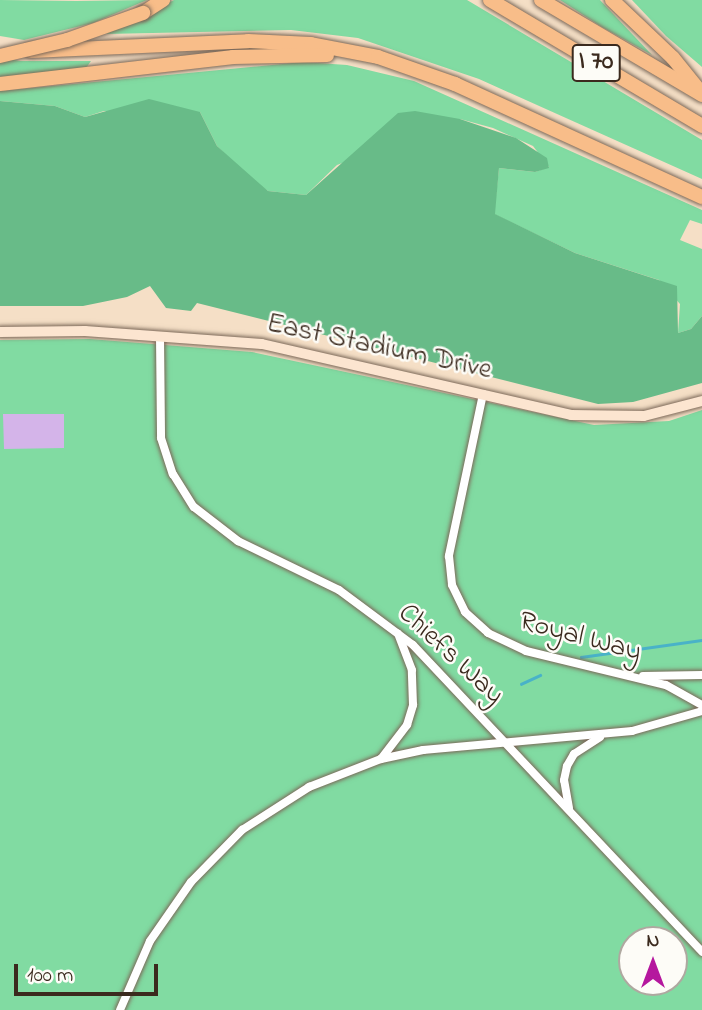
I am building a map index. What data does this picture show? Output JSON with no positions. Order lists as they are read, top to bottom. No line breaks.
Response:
{"streets":{"highway":["I 70"],"main road":["East Stadium Drive"],"street":["Royal Way","Chiefs Way"]},"crossings":[["East Stadium Drive","Royal Way"],["East Stadium Drive","Chiefs Way"]],"scale_bar":"100 m","north":"top"}
